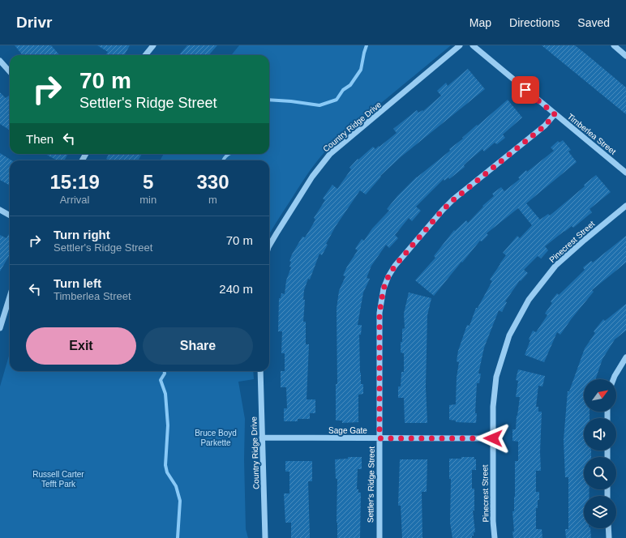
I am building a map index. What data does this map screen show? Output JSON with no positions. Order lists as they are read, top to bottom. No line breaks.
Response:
{"streets":{"street":["Country Ridge Drive","Timberlea Street","Pinecrest Street","Sage Gate","Settler's Ridge Street"]},"crossings":[["Country Ridge Drive","Sage Gate"],["Timberlea Street","Settler's Ridge Street"],["Pinecrest Street","Sage Gate"],["Sage Gate","Settler's Ridge Street"]],"parks":["Bruce Boyd Parkette","Russell Carter Tefft Park"],"north":"top right","page":{"header":"Drivr","nav":["Map","Directions","Saved"],"turn":["70 m","Settler's Ridge Street"],"then":"Then","eta":["15:19","Arrival","5","min","330","m"],"list":[{"name":"Turn right","note":"Settler's Ridge Street","value":"70 m"},{"name":"Turn left","note":"Timberlea Street","value":"240 m"}],"buttons":["Exit","Share"]}}
